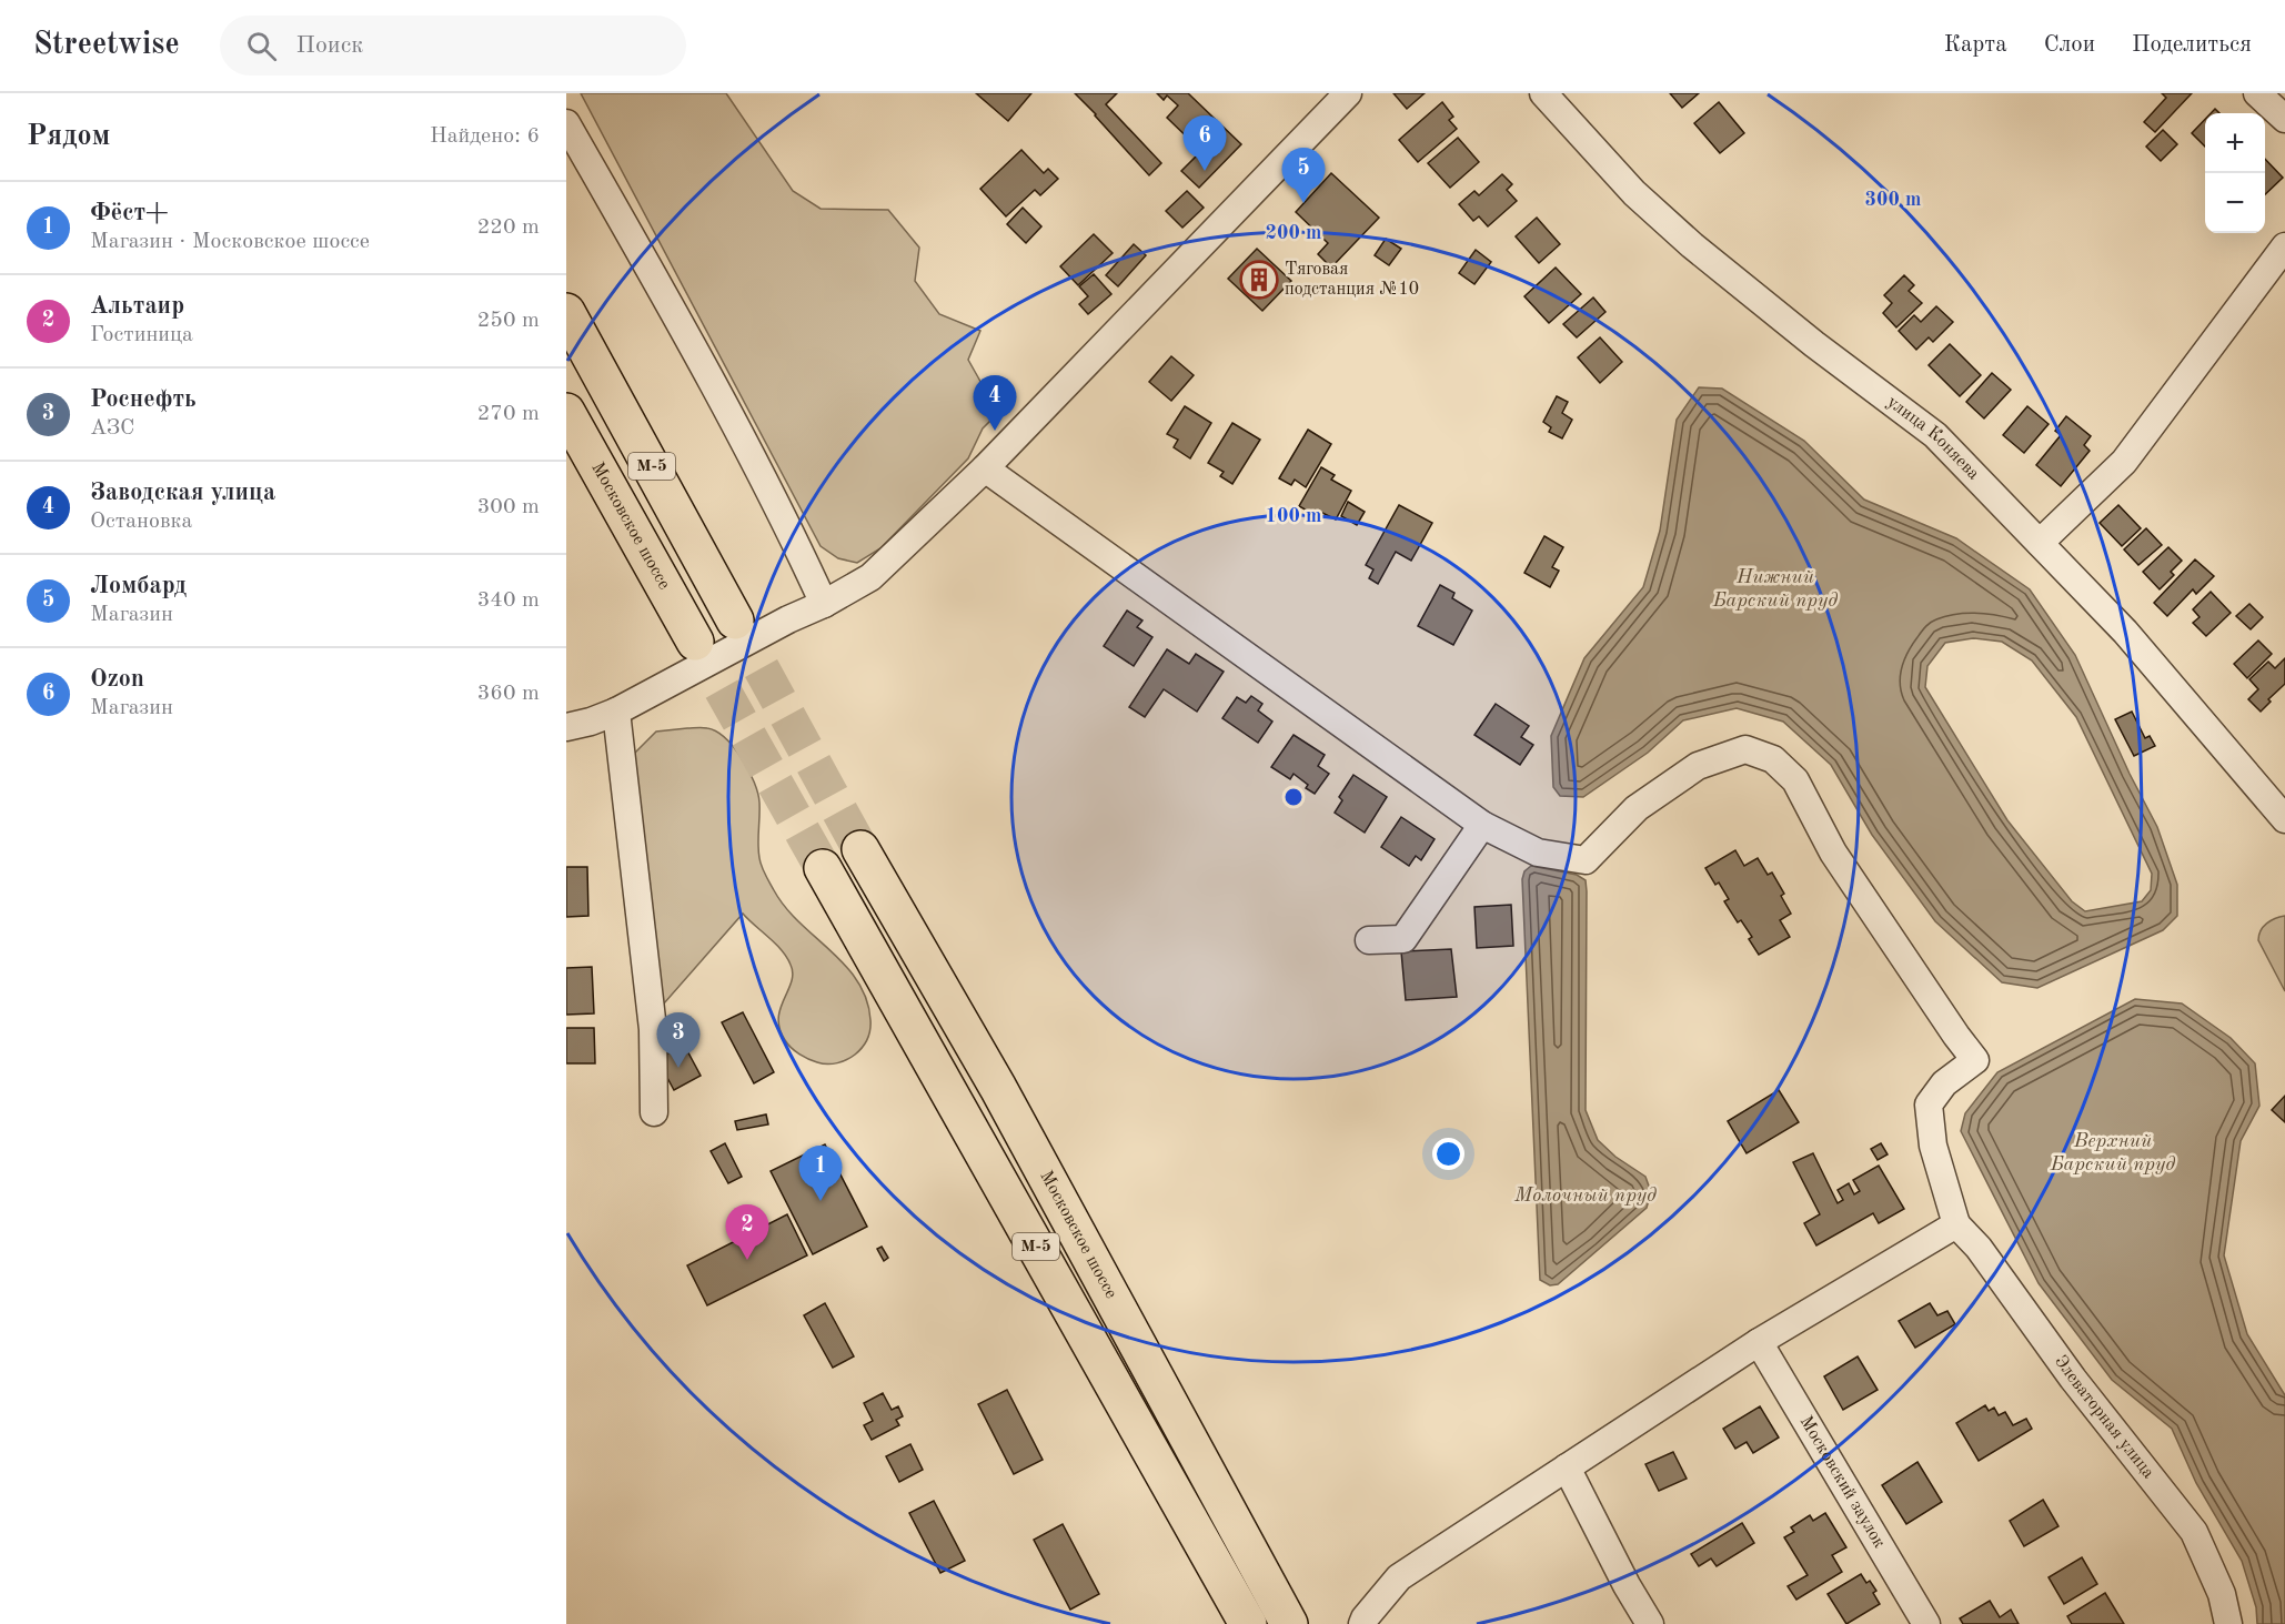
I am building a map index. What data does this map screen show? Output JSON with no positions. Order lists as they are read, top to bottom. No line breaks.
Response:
{"streets":{"highway":["М-5","Московское шоссе"],"street":["улица Коняева","Элеваторная улица","Московский заулок"]},"water":["Нижний Барский пруд","Верхний Барский пруд","Молочный пруд"],"places":{"building":["Тяговая подстанция №10"]},"page":{"header":"Streetwise","search":"Поиск","nav":["Карта","Слои","Поделиться"],"heading":["Рядом","Найдено: 6"],"map_buttons":["+","−"],"pins":["6","5","4","3","1","2"],"list":[{"mark":"1","name":"Фёст+","note":"Магазин · Московское шоссе","value":"220 m"},{"mark":"2","name":"Альтаир","note":"Гостиница","value":"250 m"},{"mark":"3","name":"Роснефть","note":"АЗС","value":"270 m"},{"mark":"4","name":"Заводская улица","note":"Остановка","value":"300 m"},{"mark":"5","name":"Ломбард","note":"Магазин","value":"340 m"},{"mark":"6","name":"Ozon","note":"Магазин","value":"360 m"}]},"rings":["300 m","200 m","100 m"]}
